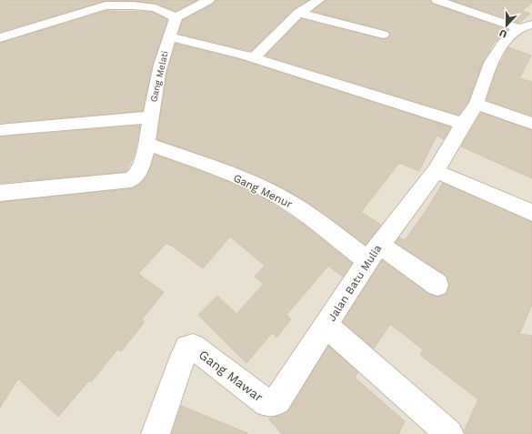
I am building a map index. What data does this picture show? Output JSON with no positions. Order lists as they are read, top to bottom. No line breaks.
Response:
{"streets":{"street":["Gang Melati","Gang Menur","Jalan Batu Mulia","Gang Mawar"]},"crossings":[["Gang Melati","Gang Menur"],["Gang Menur","Jalan Batu Mulia"],["Jalan Batu Mulia","Gang Mawar"]],"north":"bottom"}
